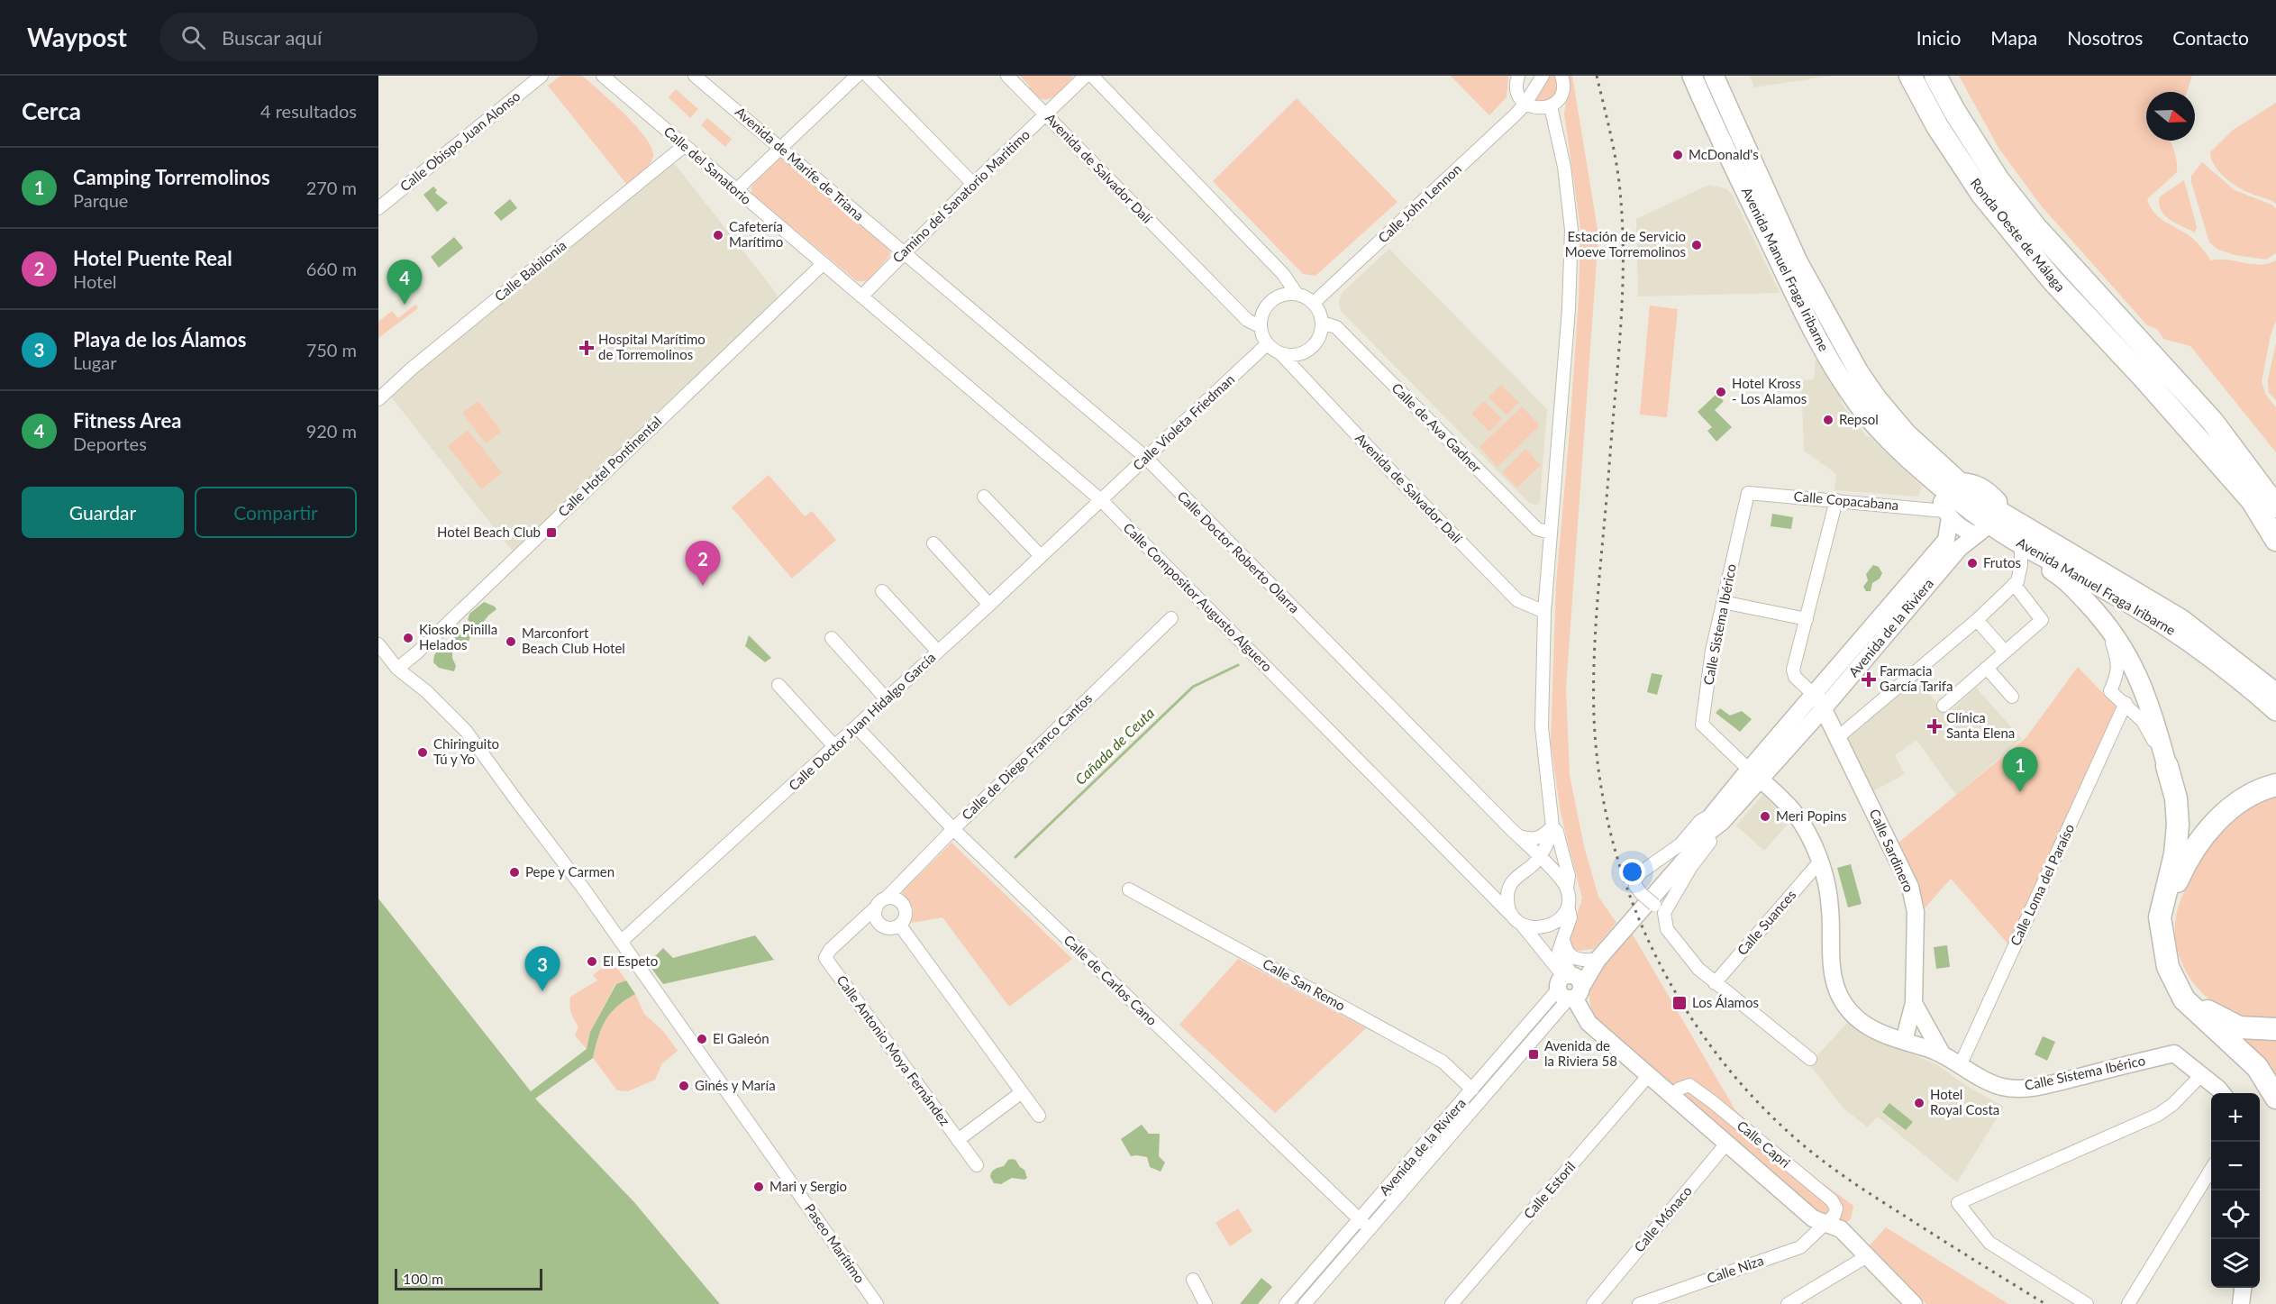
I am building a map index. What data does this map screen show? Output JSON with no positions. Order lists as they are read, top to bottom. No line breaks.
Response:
{"streets":{"highway":["Ronda Oeste de Málaga"],"main road":["Avenida Manuel Fraga Iribarne"],"street":["Calle Obispo Juan Alonso","Avenida de Marife de Triana","Calle del Sanatorio","Avenida de Salvador Dalí","Camino del Sanatorio Maritimo","Calle John Lennon","Calle Babilonia","Calle Violeta Friedman","Calle de Ava Gadner","Calle Hotel Pontinental","Calle Copacabana","Calle Doctor Roberto Olarra","Calle Compositor Augusto Alguero","Calle Sistema Ibérico","Avenida de la Riviera","Calle Doctor Juan Hidalgo García","Calle de Diego Franco Cantos","Calle Sardinero","Calle Loma del Paraíso","Calle Suances","Calle de Carlos Cano","Calle San Remo","Calle Antonio Moya Fernández","Calle Capri","Calle Estoril","Calle Mónaco","Paseo Marítimo","Calle Niza"]},"crossings":[["Avenida de Marife de Triana","Camino del Sanatorio Maritimo"],["Avenida de Marife de Triana","Calle Doctor Roberto Olarra"],["Calle del Sanatorio","Camino del Sanatorio Maritimo"],["Calle del Sanatorio","Calle Babilonia"],["Calle del Sanatorio","Calle Hotel Pontinental"],["Calle del Sanatorio","Calle Compositor Augusto Alguero"],["Avenida de Salvador Dalí","Camino del Sanatorio Maritimo"],["Avenida de Salvador Dalí","Calle John Lennon"],["Avenida de Salvador Dalí","Calle Violeta Friedman"],["Avenida de Salvador Dalí","Calle de Ava Gadner"],["Camino del Sanatorio Maritimo","Calle Doctor Roberto Olarra"],["Camino del Sanatorio Maritimo","Calle Compositor Augusto Alguero"],["Calle John Lennon","Calle Violeta Friedman"],["Calle John Lennon","Calle de Ava Gadner"],["Avenida Manuel Fraga Iribarne","Calle Copacabana"],["Avenida Manuel Fraga Iribarne","Avenida de la Riviera"],["Calle Violeta Friedman","Calle de Ava Gadner"],["Calle Violeta Friedman","Calle Doctor Roberto Olarra"],["Calle Violeta Friedman","Calle Compositor Augusto Alguero"],["Calle Violeta Friedman","Calle Doctor Juan Hidalgo García"],["Calle Hotel Pontinental","Paseo Marítimo"],["Calle Copacabana","Calle Sistema Ibérico"],["Calle Copacabana","Avenida de la Riviera"],["Calle Doctor Roberto Olarra","Calle Compositor Augusto Alguero"],["Calle Compositor Augusto Alguero","Avenida de la Riviera"],["Calle Compositor Augusto Alguero","Calle Doctor Juan Hidalgo García"],["Calle Compositor Augusto Alguero","Calle Capri"],["Calle Sistema Ibérico","Avenida de la Riviera"],["Calle Sistema Ibérico","Calle Sardinero"],["Calle Sistema Ibérico","Calle Loma del Paraíso"],["Calle Sistema Ibérico","Calle Suances"],["Avenida de la Riviera","Calle Sardinero"],["Avenida de la Riviera","Calle de Carlos Cano"],["Avenida de la Riviera","Calle San Remo"],["Avenida de la Riviera","Calle Capri"],["Calle Doctor Juan Hidalgo García","Calle de Carlos Cano"],["Calle Doctor Juan Hidalgo García","Paseo Marítimo"],["Calle de Diego Franco Cantos","Calle de Carlos Cano"],["Calle de Diego Franco Cantos","Calle Antonio Moya Fernández"],["Calle Capri","Calle Estoril"],["Calle Capri","Calle Mónaco"],["Calle Capri","Calle Niza"]],"water":["Cañada de Ceuta"],"places":{"other":["McDonald's","Cafetería Marítimo","Estación de Servicio Moeve Torremolinos","Hotel Kross - Los Alamos","Repsol","Frutos","Kiosko Pinilla Helados","Marconfort Beach Club Hotel","Chiringuito Tú y Yo","Meri Popins","Pepe y Carmen","El Espeto","El Galeón","Ginés y María","Hotel Royal Costa","Mari y Sergio"],"health":["Hospital Marítimo de Torremolinos","Farmacia García Tarifa","Clínica Santa Elena"],"transit":["Hotel Beach Club","Los Álamos","Avenida de la Riviera 58"]},"scale_bar":"100 m","north":"right","page":{"header":"Waypost","search":"Buscar aquí","nav":["Inicio","Mapa","Nosotros","Contacto"],"heading":["Cerca","4 resultados"],"list":[{"mark":"1","name":"Camping Torremolinos","note":"Parque","value":"270 m"},{"mark":"2","name":"Hotel Puente Real","note":"Hotel","value":"660 m"},{"mark":"3","name":"Playa de los Álamos","note":"Lugar","value":"750 m"},{"mark":"4","name":"Fitness Area","note":"Deportes","value":"920 m"}],"pins":["4","2","1","3"],"buttons":["Guardar","Compartir"],"map_buttons":["+","−"],"scale":"100 m"}}
